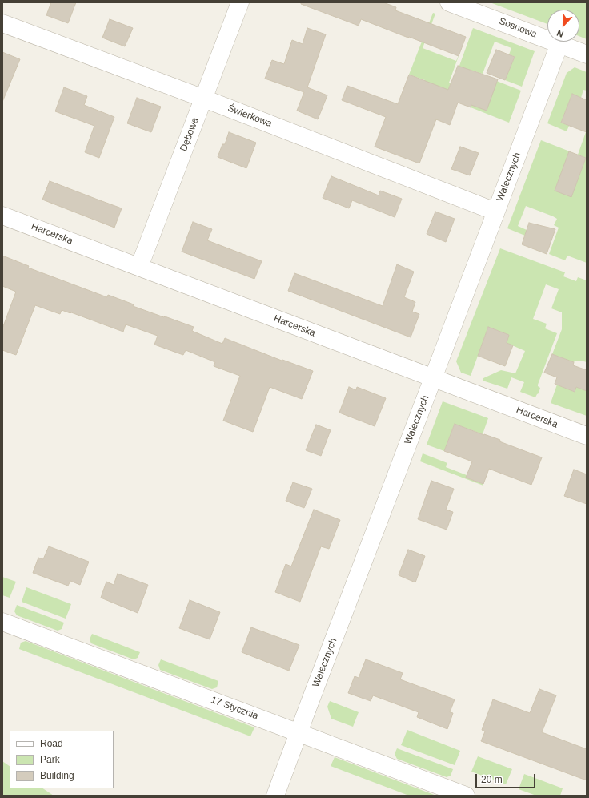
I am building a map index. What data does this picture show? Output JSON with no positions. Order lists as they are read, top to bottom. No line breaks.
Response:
{"streets":{"street":["Sosnowa","Świerkowa","Dębowa","Walecznych","Harcerska","17 Stycznia"]},"crossings":[["Sosnowa","Walecznych"],["Świerkowa","Dębowa"],["Świerkowa","Walecznych"],["Dębowa","Harcerska"],["Walecznych","Harcerska"],["Walecznych","17 Stycznia"]],"legend":["Road","Park","Building"],"scale_bar":"20 m","north":"bottom"}
